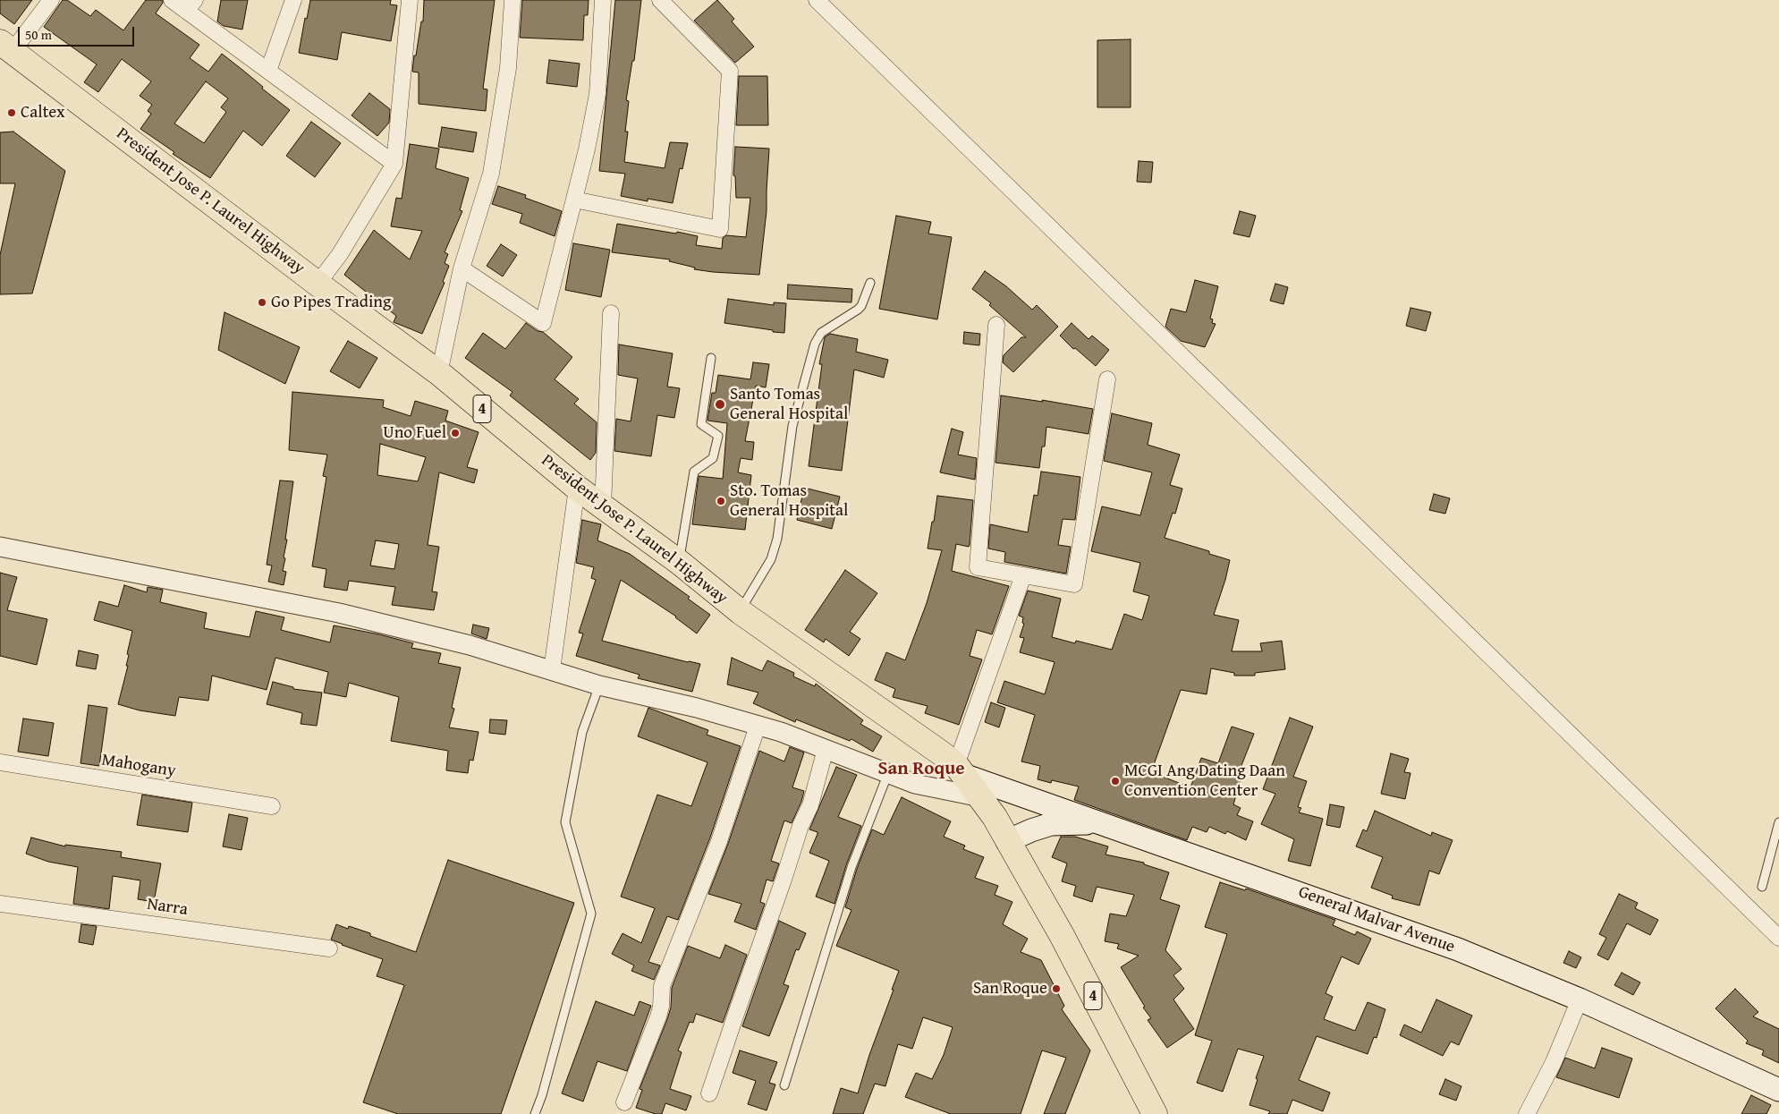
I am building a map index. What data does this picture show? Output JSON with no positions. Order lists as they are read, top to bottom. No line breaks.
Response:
{"streets":{"highway":["President Jose P. Laurel Highway","4"],"main road":["General Malvar Avenue"],"street":["Mahogany","Narra"]},"crossings":[["President Jose P. Laurel Highway","General Malvar Avenue"]],"districts":["San Roque"],"places":["Caltex","Go Pipes Trading","Santo Tomas General Hospital","Uno Fuel","Sto. Tomas General Hospital","MCGI Ang Dating Daan Convention Center","San Roque"],"scale_bar":"50 m"}
